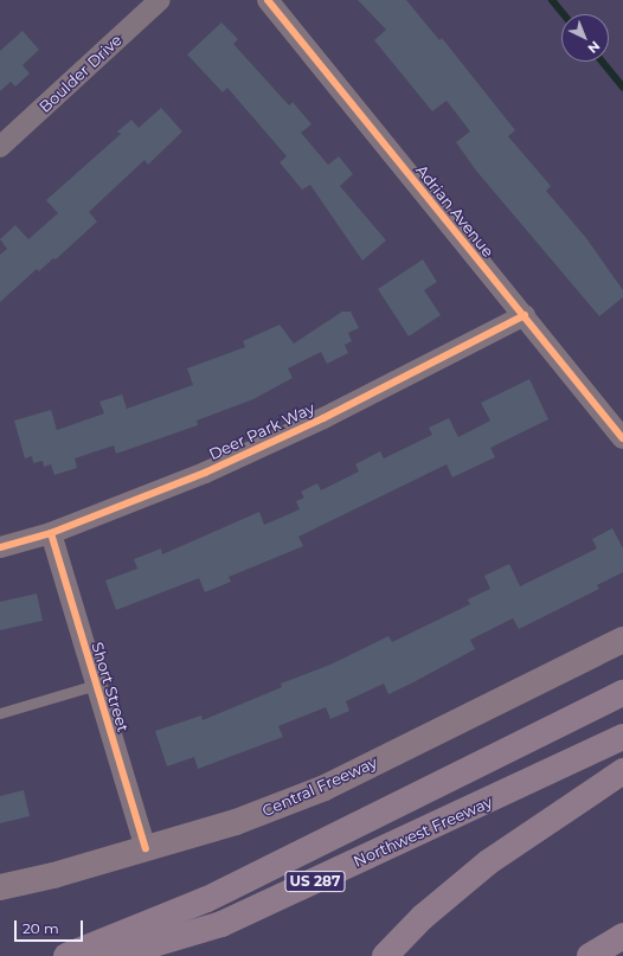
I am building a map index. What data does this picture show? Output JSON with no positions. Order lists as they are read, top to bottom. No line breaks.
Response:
{"streets":{"highway":["Northwest Freeway","US 287"],"main road":["Central Freeway"],"street":["Boulder Drive","Adrian Avenue","Deer Park Way","Short Street"]},"crossings":[["Adrian Avenue","Deer Park Way"],["Deer Park Way","Short Street"],["Short Street","Central Freeway"]],"scale_bar":"20 m","north":"bottom right"}
